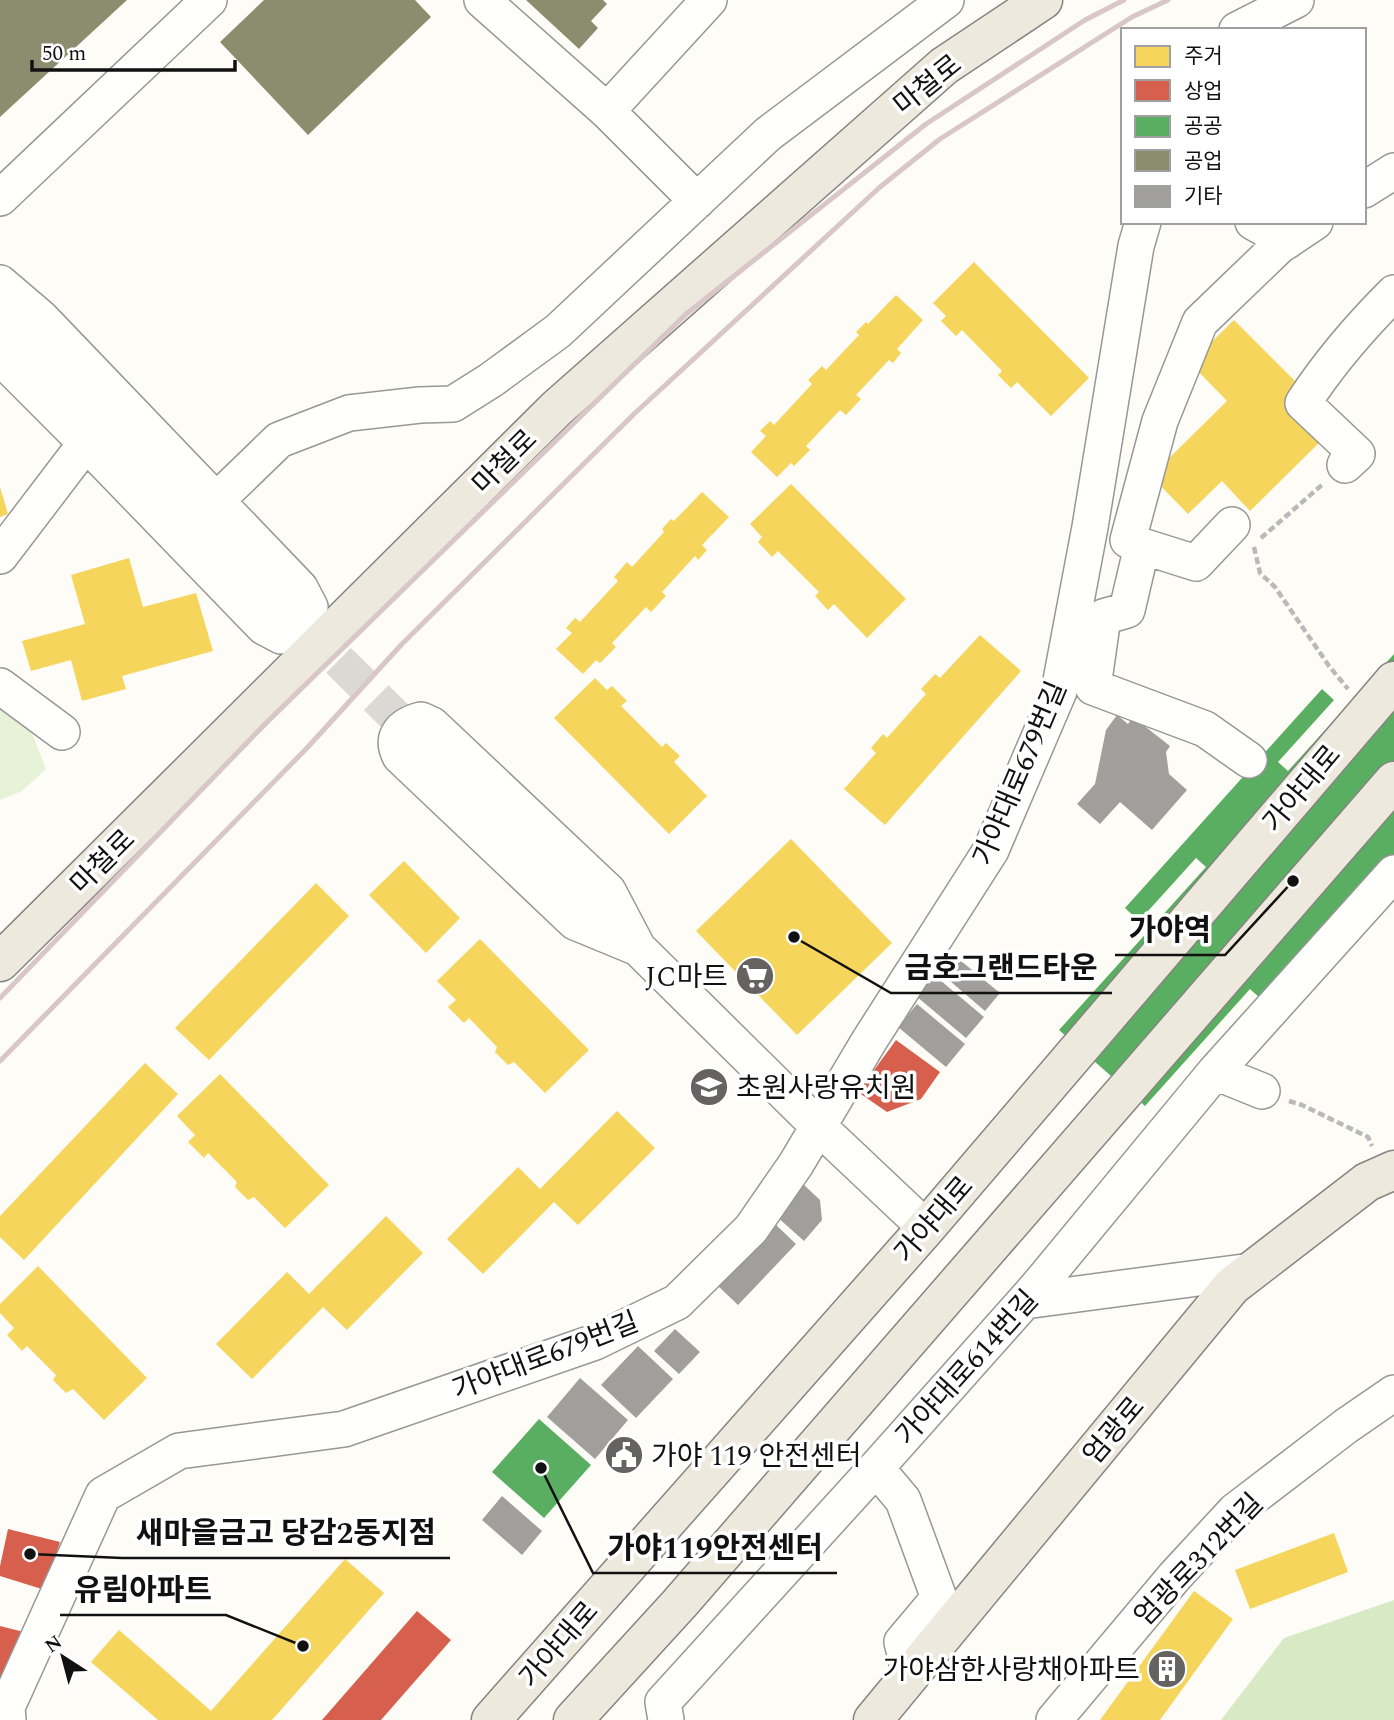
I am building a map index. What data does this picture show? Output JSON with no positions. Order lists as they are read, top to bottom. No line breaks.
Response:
{"streets":{"main road":["마철로","가야대로","엄광로"],"street":["가야대로679번길","가야대로614번길","엄광로312번길"]},"places":{"other":["가야역","금호그랜드타운","가야119안전센터","새마을금고 당감2동지점","유림아파트"],"supermarket":["JC마트"],"school or university":["초원사랑유치원"],"public building":["가야 119 안전센터"],"building":["가야삼한사랑채아파트"]},"legend":["주거","상업","공공","공업","기타"],"scale_bar":"50 m","north":"top left"}
